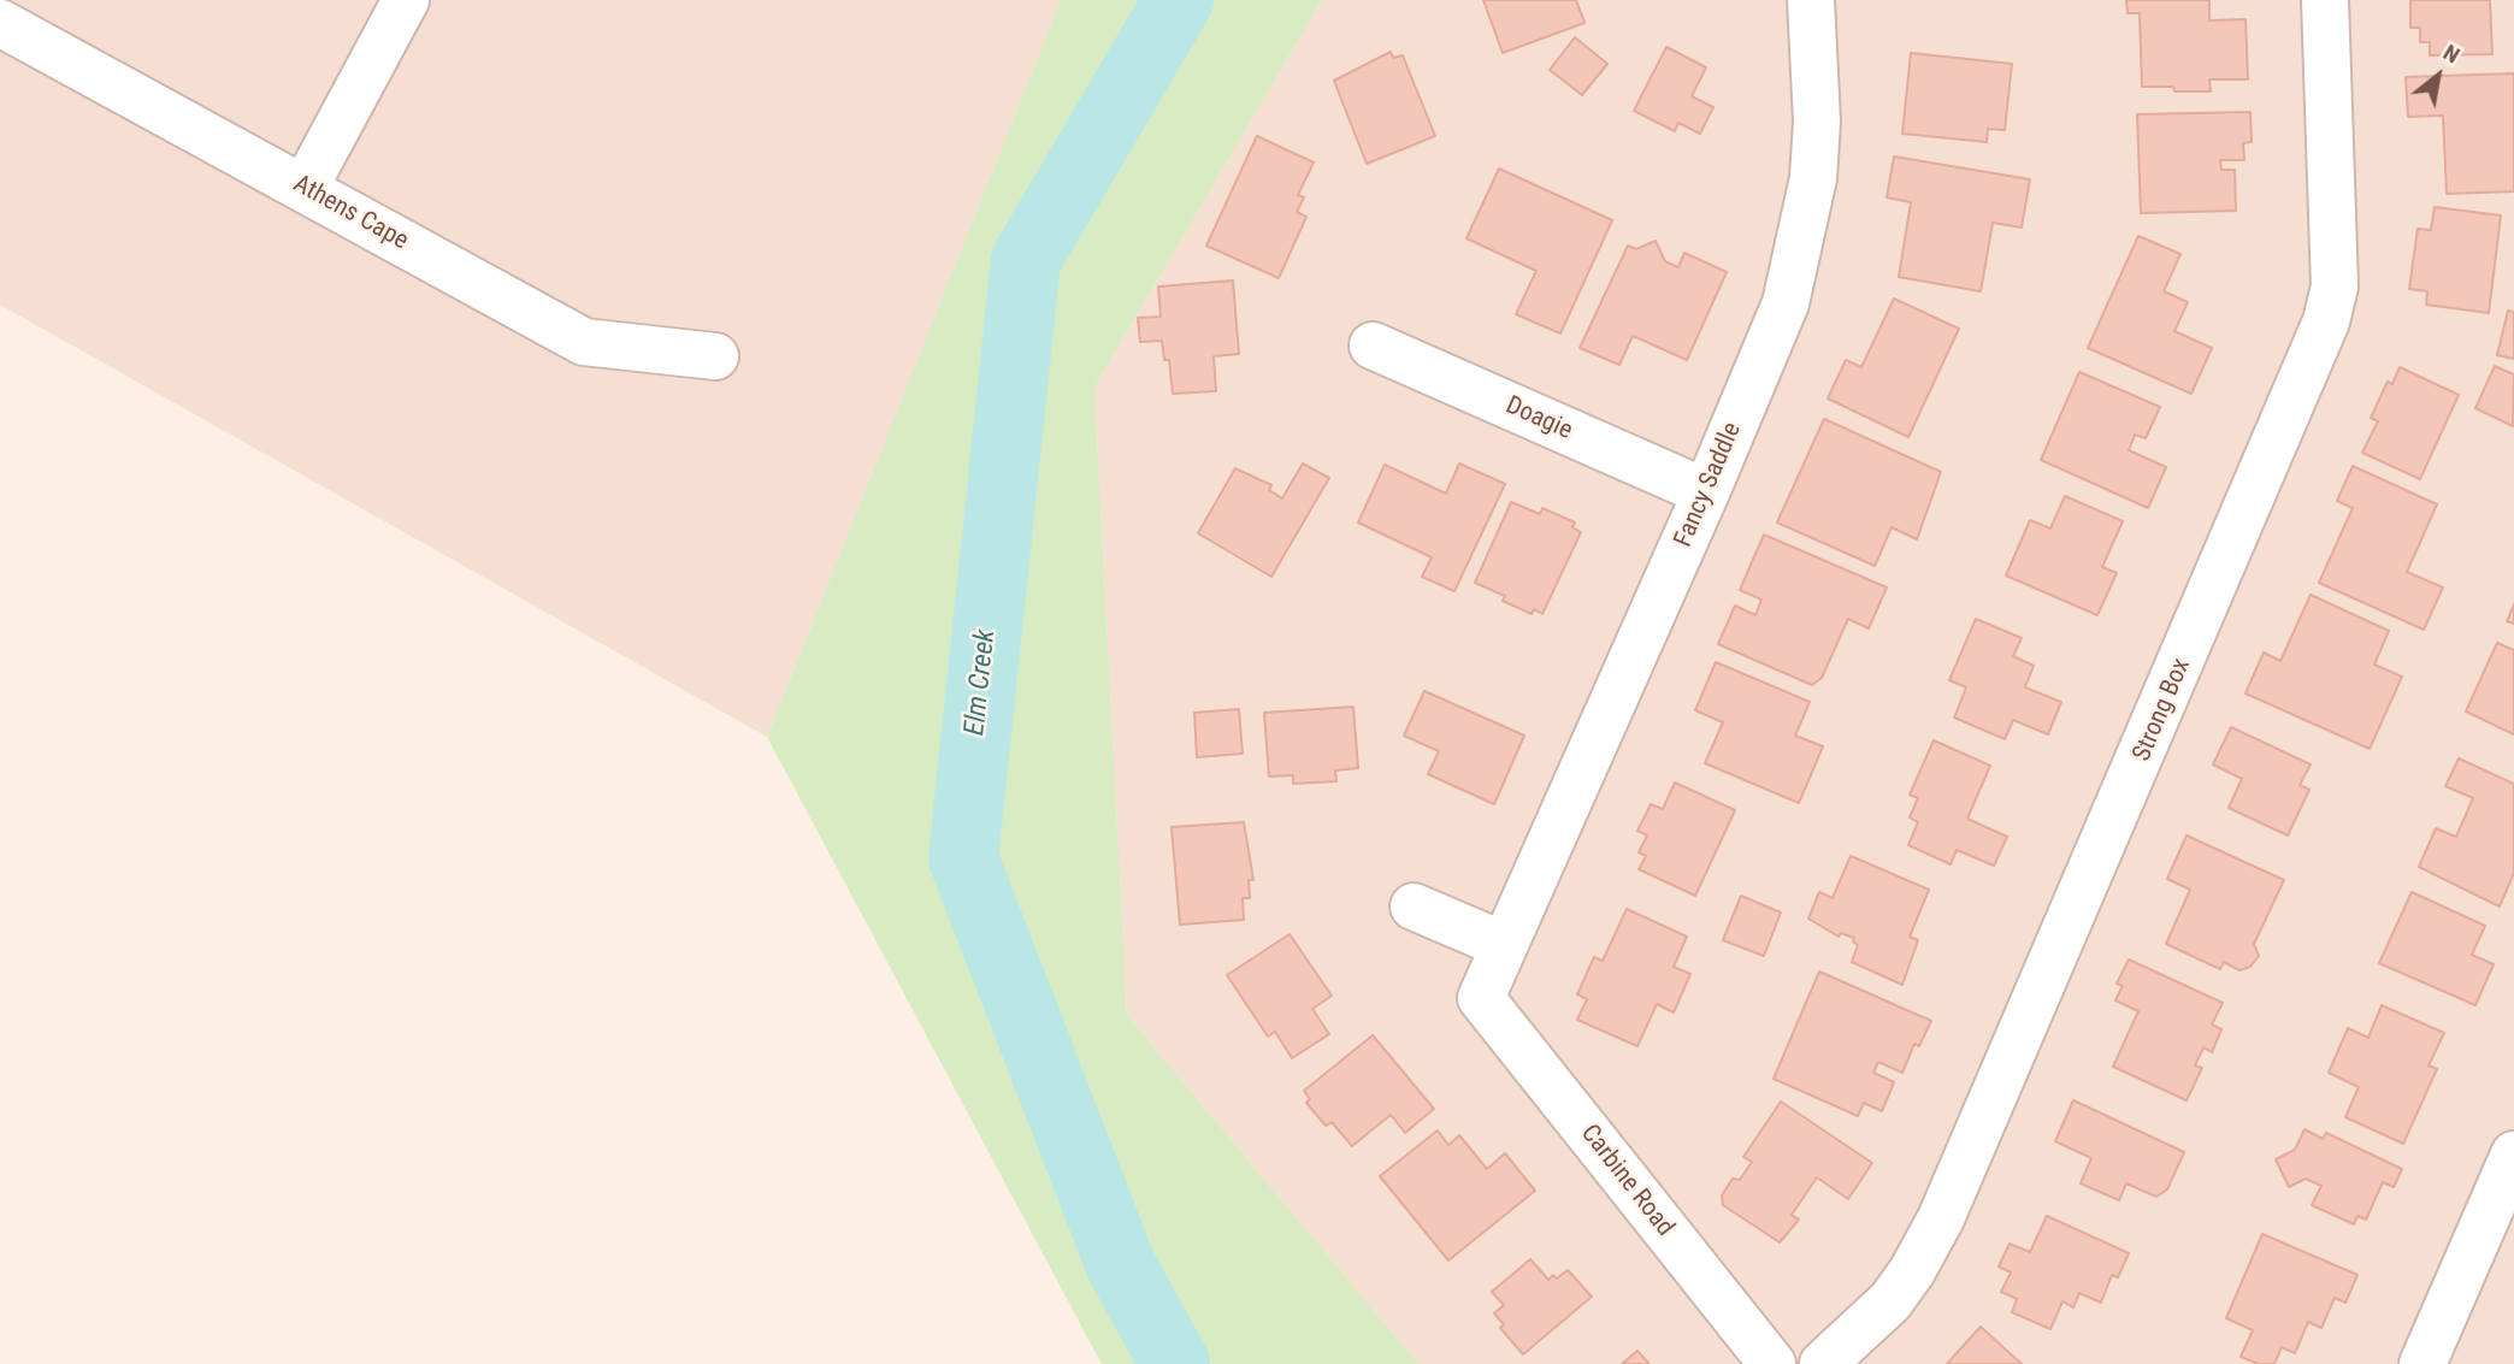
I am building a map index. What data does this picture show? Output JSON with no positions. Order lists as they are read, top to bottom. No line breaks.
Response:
{"streets":{"street":["Athens Cape","Doagie","Fancy Saddle","Strong Box","Carbine Road"]},"crossings":[["Doagie","Fancy Saddle"],["Fancy Saddle","Carbine Road"]],"water":["Elm Creek"],"north":"top right"}
